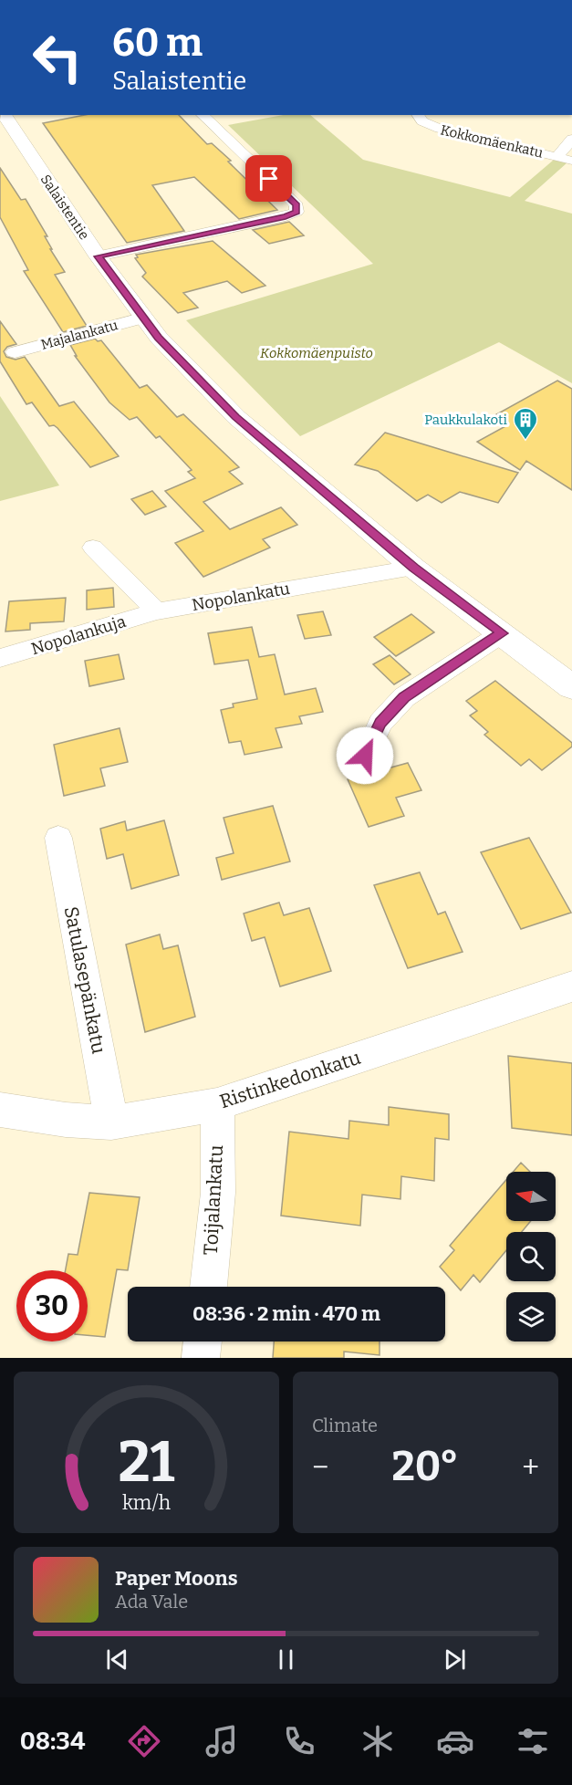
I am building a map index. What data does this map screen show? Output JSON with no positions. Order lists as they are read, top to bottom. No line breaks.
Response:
{"streets":{"street":["Kokkomäenkatu","Salaistentie","Majalankatu","Nopolankatu","Nopolankuja","Satulasepänkatu","Ristinkedonkatu","Toijalankatu"]},"crossings":[["Salaistentie","Majalankatu"],["Salaistentie","Nopolankatu"],["Nopolankatu","Nopolankuja"],["Satulasepänkatu","Ristinkedonkatu"],["Ristinkedonkatu","Toijalankatu"]],"parks":["Kokkomäenpuisto"],"places":{"building":["Paukkulakoti"]},"north":"left","page":{"turn":["60 m","Salaistentie"],"limit":"30","trip":"08:36 · 2 min · 470 m","tile":"Climate","heat":["−","20°","+"],"song":["Paper Moons","Ada Vale"],"tabs":"08:34","gauge":["21","km/h"]}}
